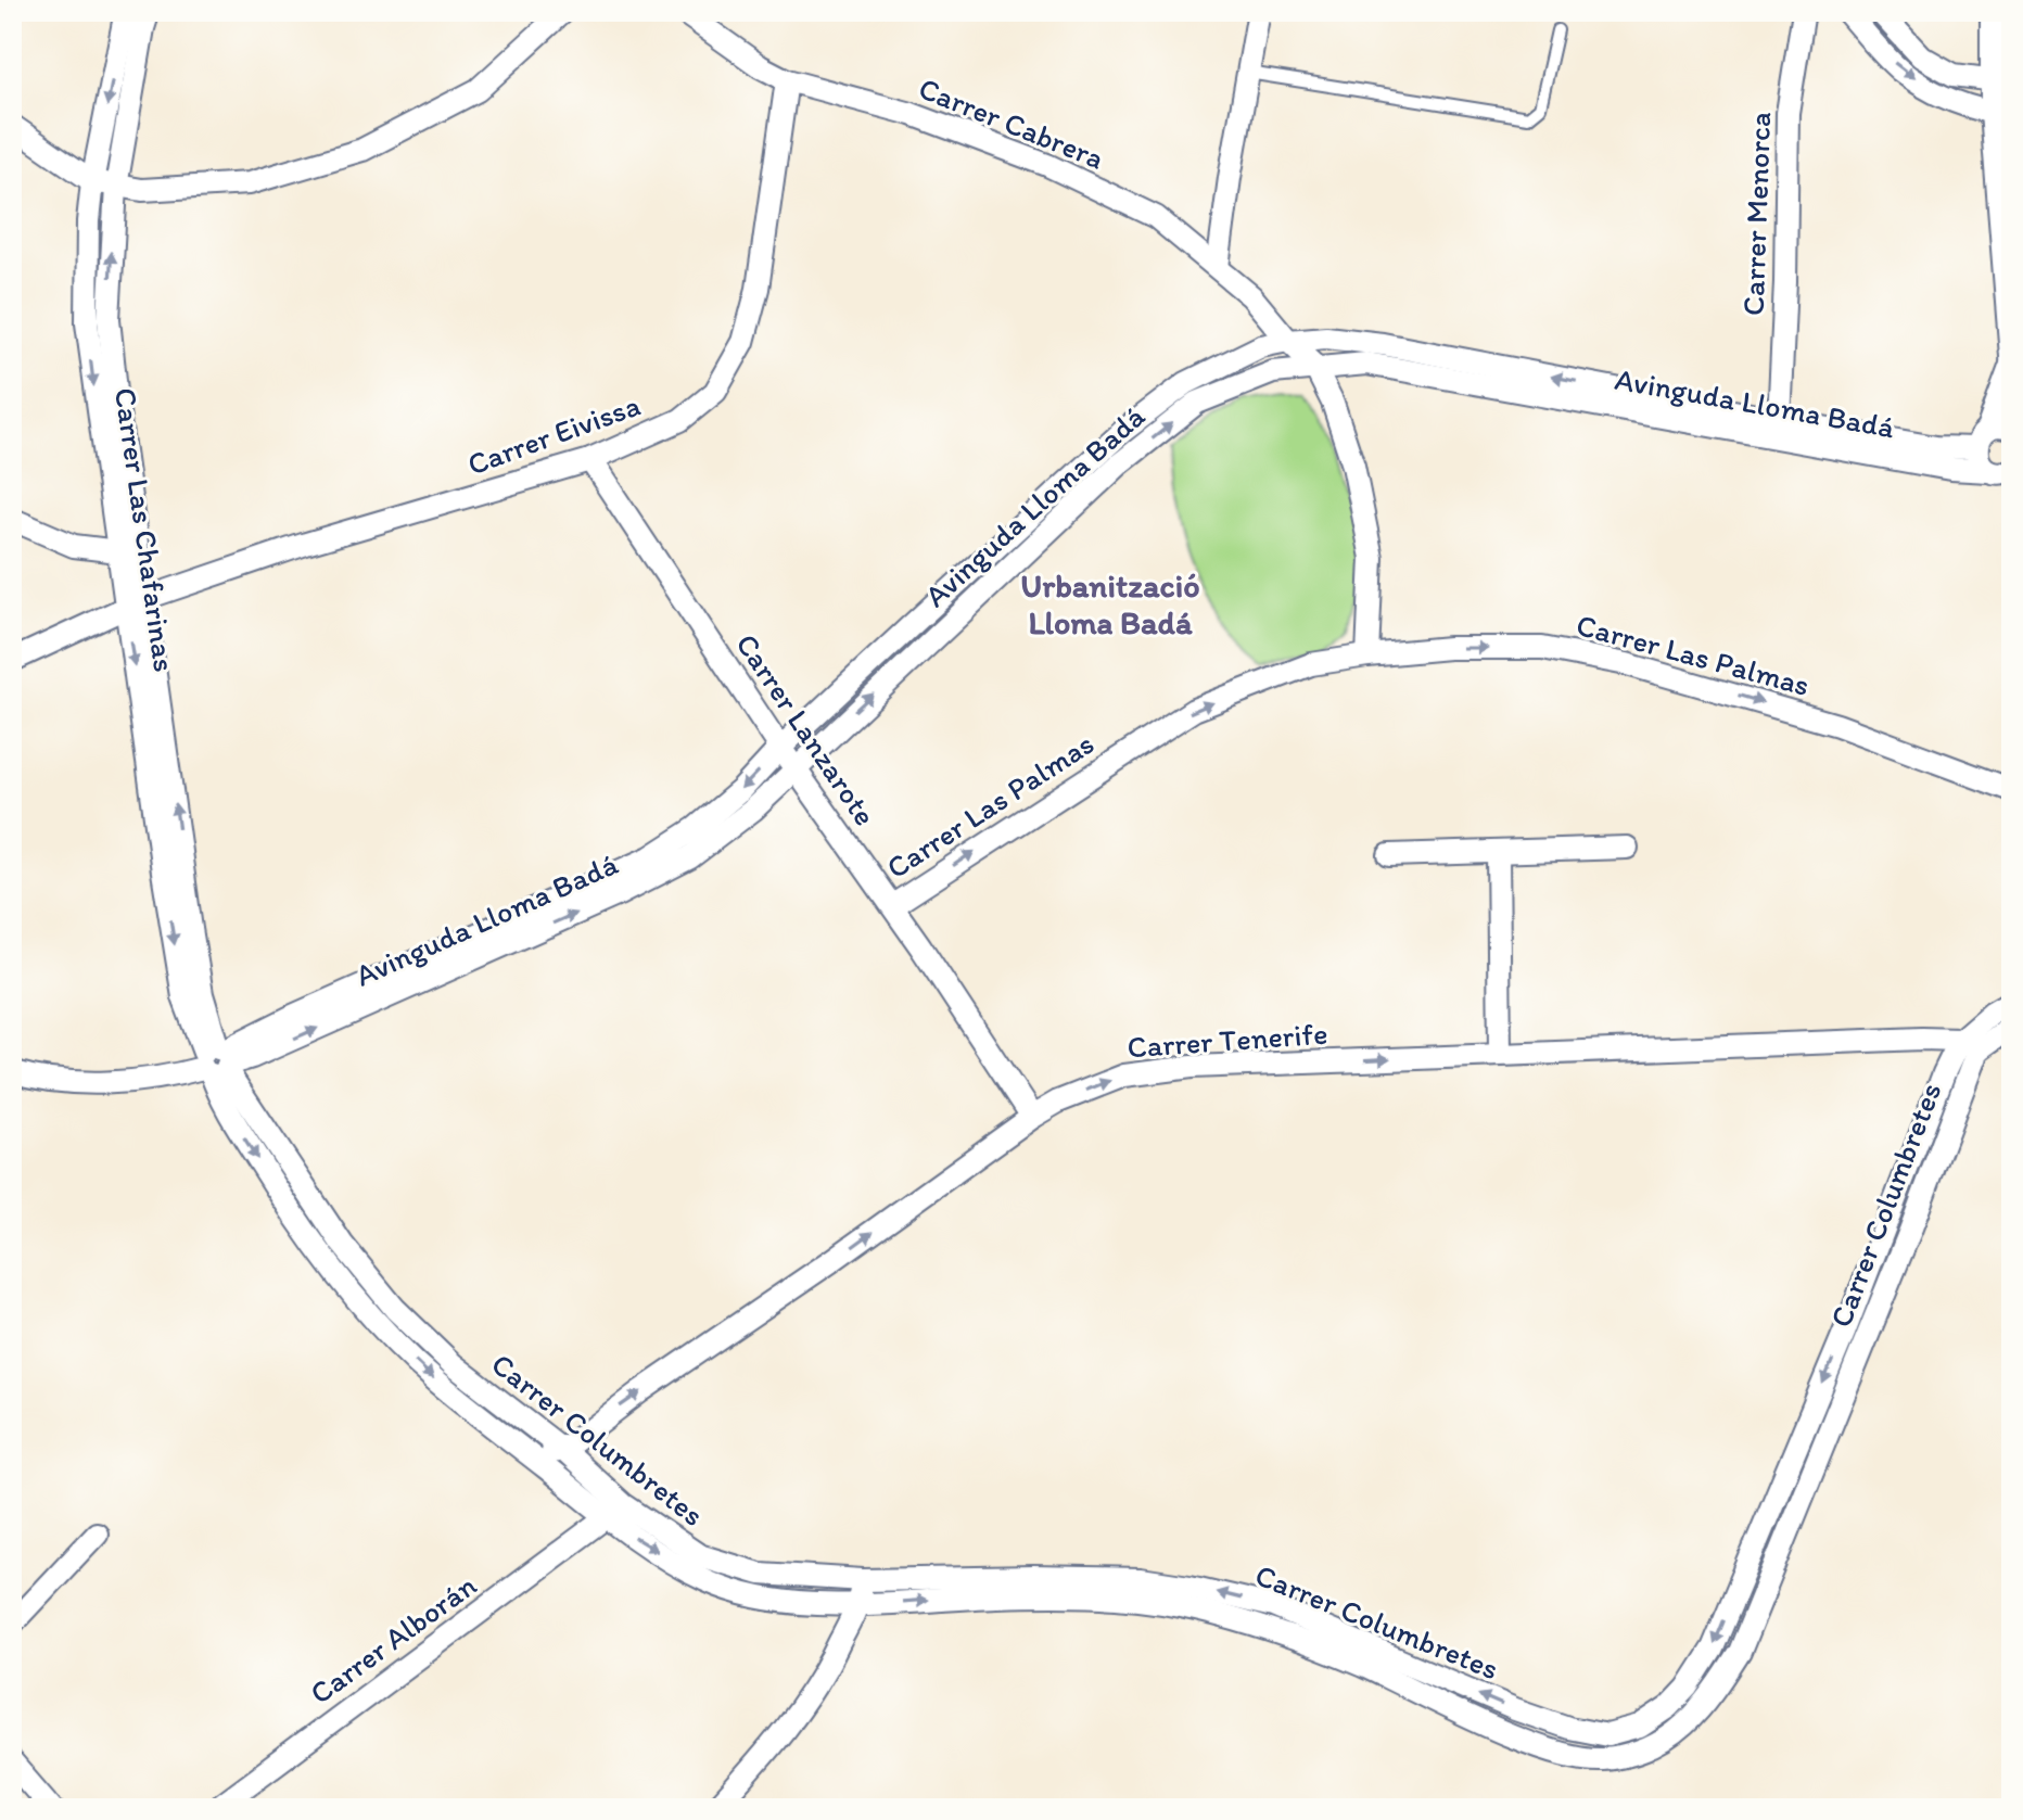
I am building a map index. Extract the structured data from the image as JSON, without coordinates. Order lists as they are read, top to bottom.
{
  "streets": {
    "street": [
      "Carrer Cabrera",
      "Carrer Menorca",
      "Avinguda Lloma Badá",
      "Carrer Eivissa",
      "Carrer Las Chafarinas",
      "Carrer Las Palmas",
      "Carrer Lanzarote",
      "Carrer Tenerife",
      "Carrer Columbretes",
      "Carrer Alborán"
    ]
  },
  "crossings": [
    ["Carrer Cabrera", "Avinguda Lloma Badá"],
    ["Carrer Cabrera", "Carrer Eivissa"],
    ["Carrer Menorca", "Avinguda Lloma Badá"],
    ["Avinguda Lloma Badá", "Carrer Las Chafarinas"],
    ["Avinguda Lloma Badá", "Carrer Lanzarote"],
    ["Avinguda Lloma Badá", "Carrer Columbretes"],
    ["Carrer Eivissa", "Carrer Las Chafarinas"],
    ["Carrer Eivissa", "Carrer Lanzarote"],
    ["Carrer Las Chafarinas", "Carrer Columbretes"],
    ["Carrer Las Palmas", "Carrer Lanzarote"],
    ["Carrer Lanzarote", "Carrer Tenerife"],
    ["Carrer Tenerife", "Carrer Columbretes"],
    ["Carrer Columbretes", "Carrer Alborán"]
  ],
  "one_way": ["Carrer Las Palmas", "Carrer Tenerife"],
  "districts": ["Urbanització Lloma Badá"]
}
